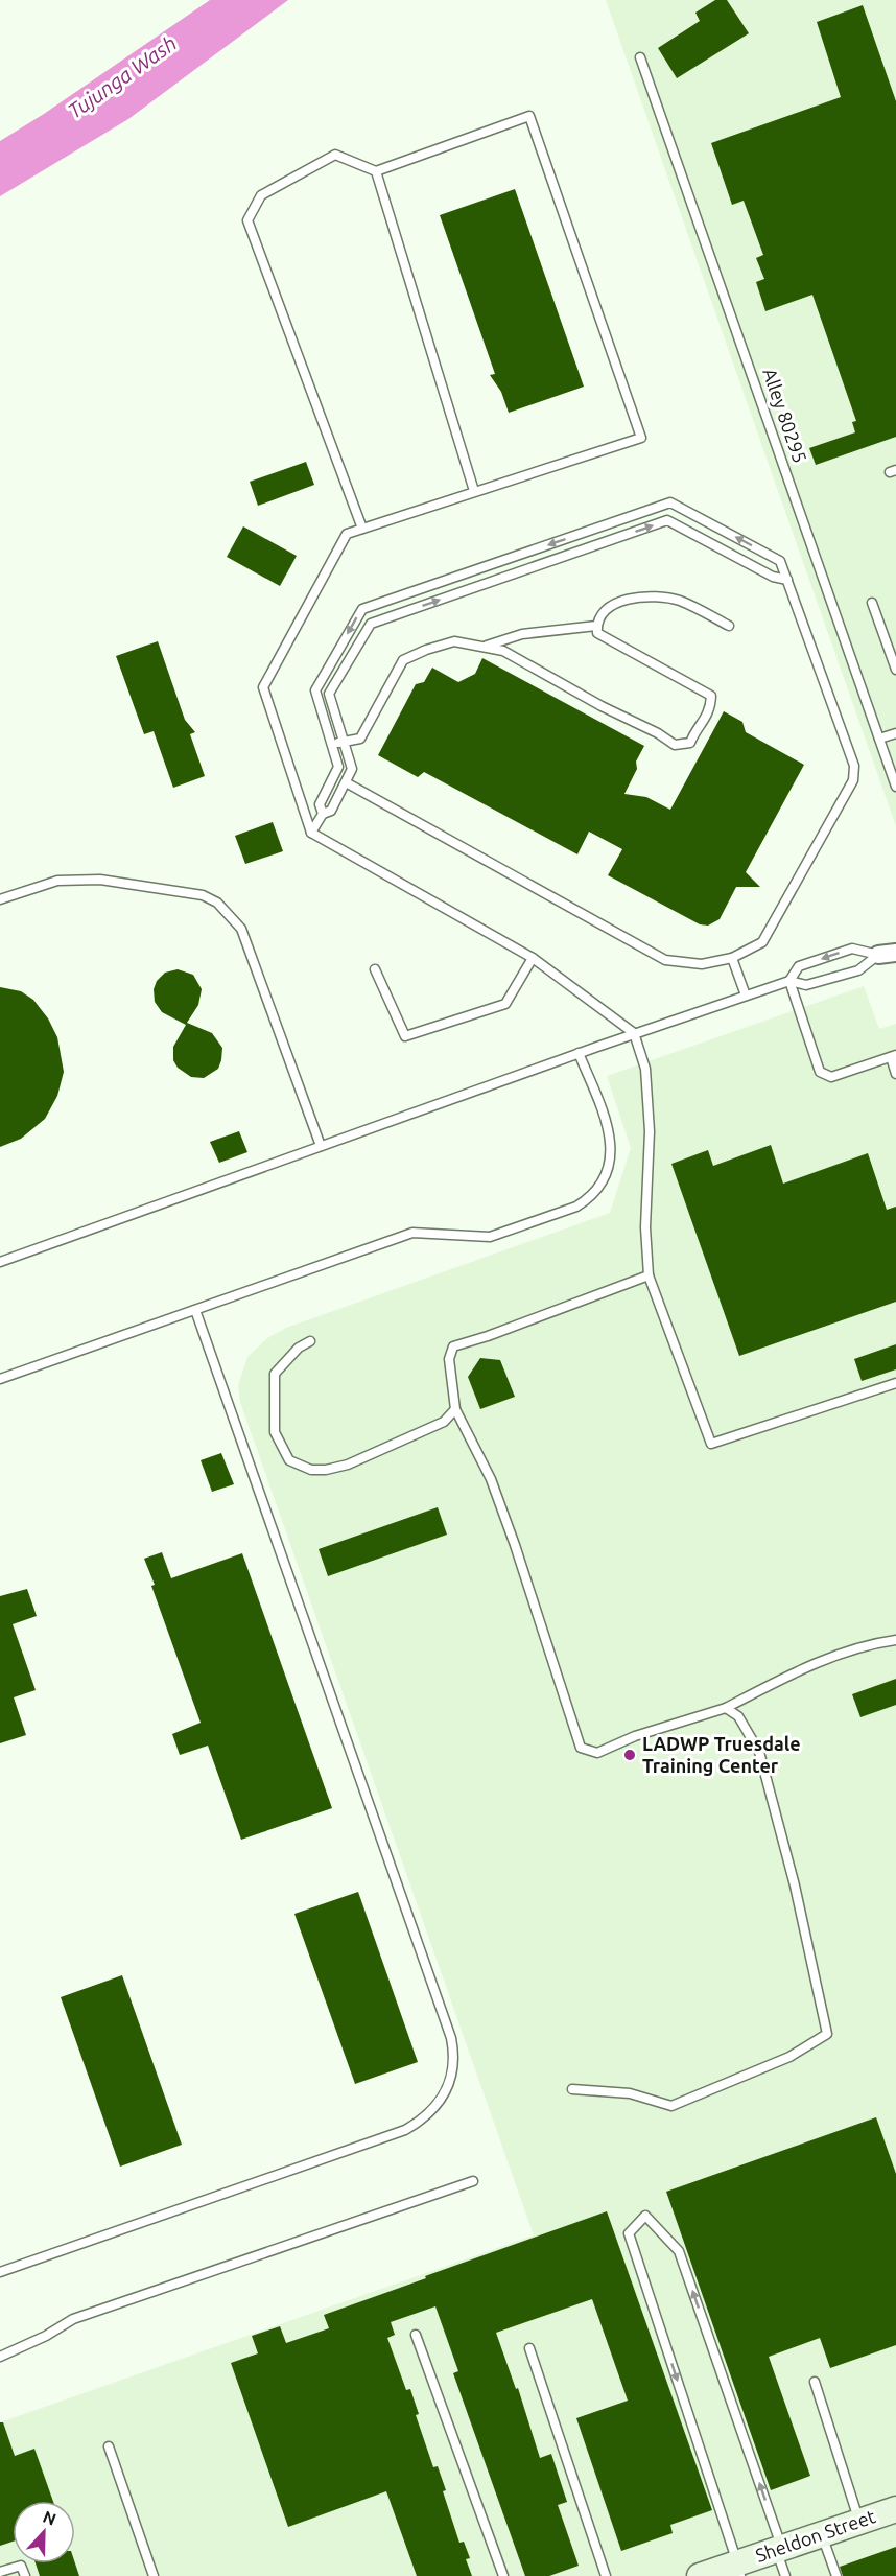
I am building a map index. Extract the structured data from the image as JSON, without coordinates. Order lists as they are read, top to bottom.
{
  "streets": {
    "main road": ["Sheldon Street"],
    "lane": ["Alley 80295"]
  },
  "water": ["Tujunga Wash"],
  "places": ["LADWP Truesdale Training Center"],
  "north": "top"
}
